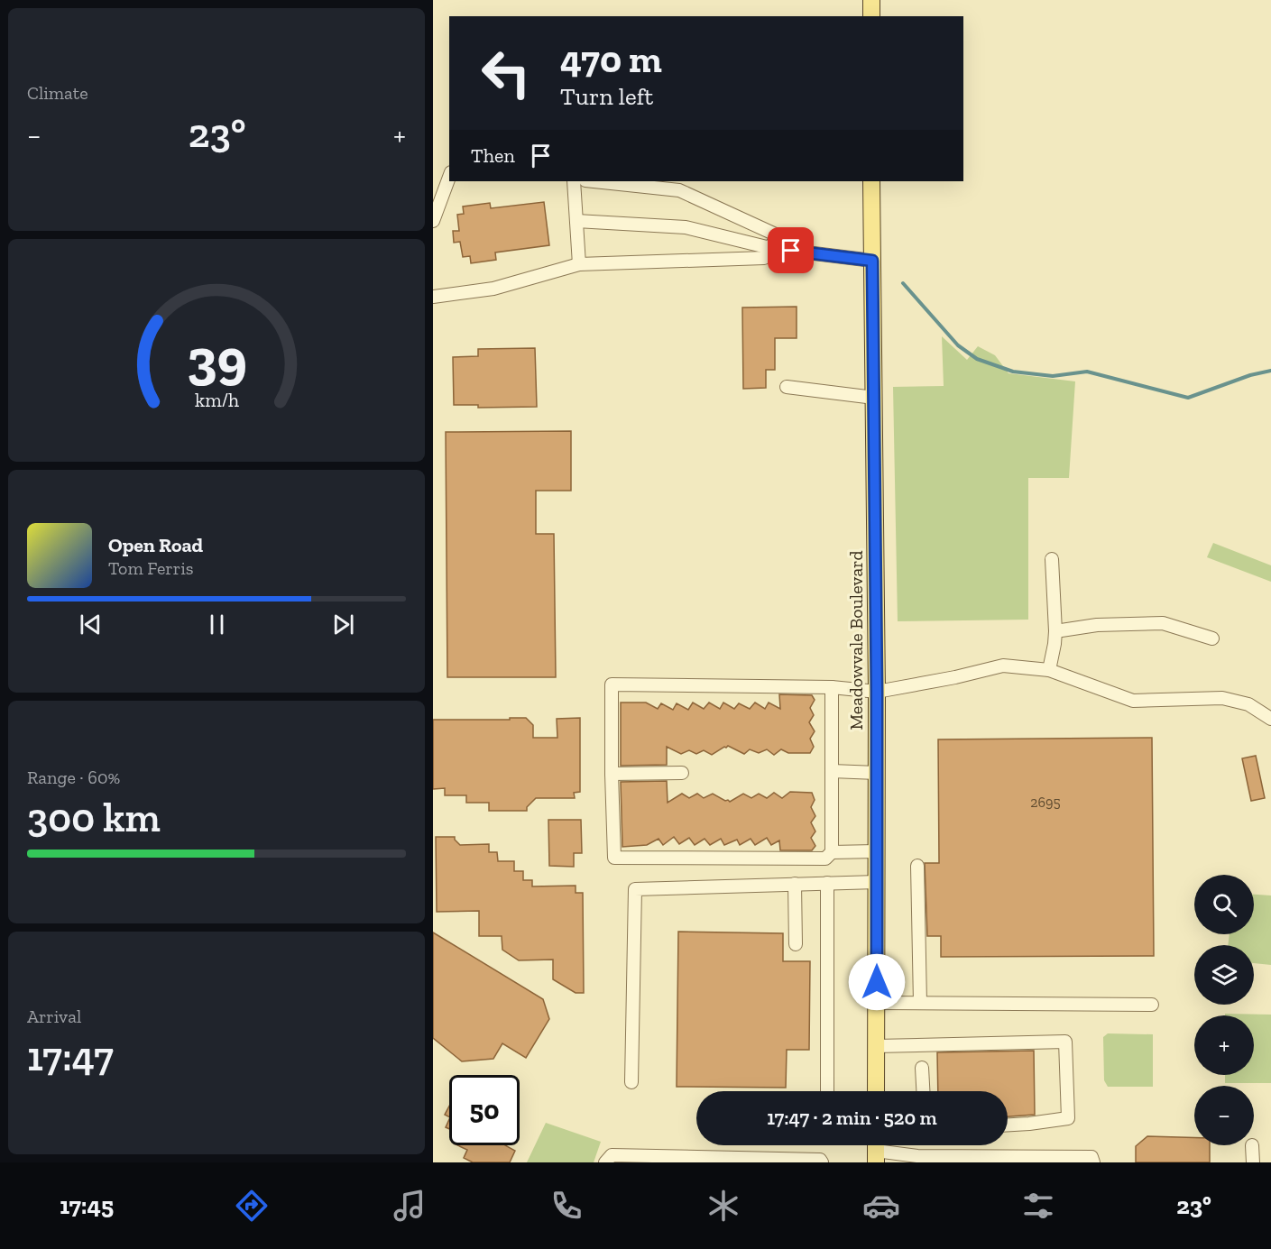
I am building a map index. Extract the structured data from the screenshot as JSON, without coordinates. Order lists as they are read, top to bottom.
{
  "streets": {
    "main road": ["Meadowvale Boulevard"]
  },
  "house_numbers": ["2695"],
  "page": {
    "tile": [
      "Climate",
      ["Range · 60%", "300 km"],
      ["Arrival", "17:47"]
    ],
    "turn": ["470 m", "Turn left"],
    "heat": ["−", "23°", "+"],
    "then": "Then",
    "song": ["Open Road", "Tom Ferris"],
    "map_buttons": ["+", "−"],
    "limit": "50",
    "trip": "17:47 · 2 min · 520 m",
    "tabs": ["17:45", "23°"],
    "gauge": ["39", "km/h"]
  }
}
